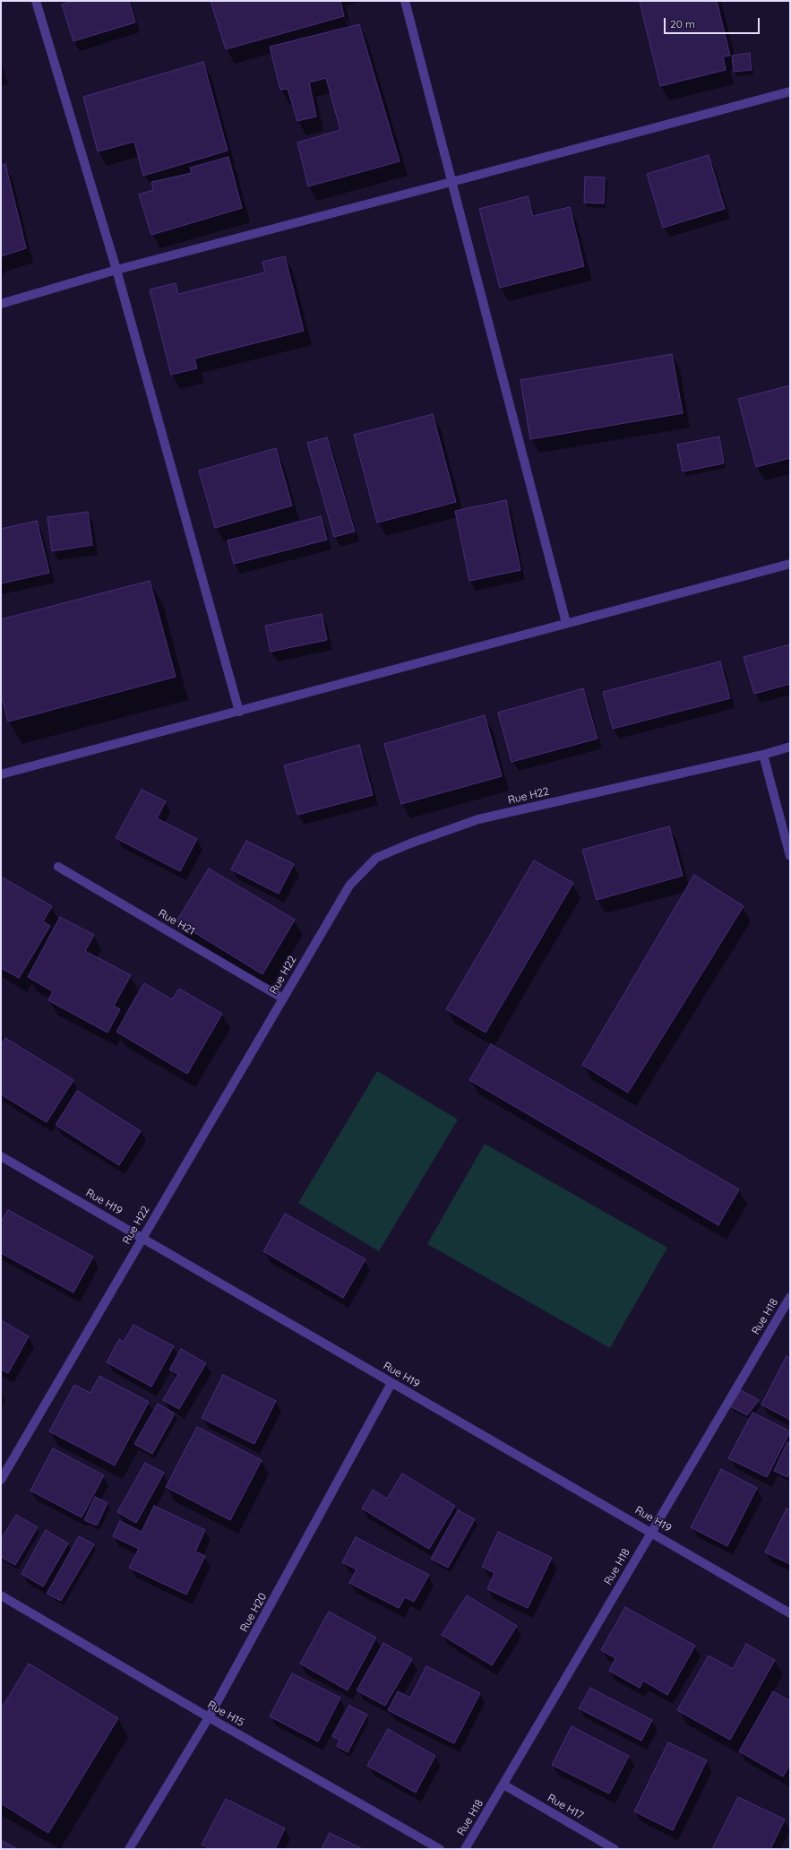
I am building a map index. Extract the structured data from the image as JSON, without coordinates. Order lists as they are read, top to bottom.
{
  "streets": {
    "street": [
      "Rue H22",
      "Rue H21",
      "Rue H19",
      "Rue H18",
      "Rue H20",
      "Rue H15",
      "Rue H17"
    ]
  },
  "crossings": [
    ["Rue H22", "Rue H21"],
    ["Rue H22", "Rue H19"],
    ["Rue H19", "Rue H18"],
    ["Rue H19", "Rue H20"],
    ["Rue H18", "Rue H17"],
    ["Rue H20", "Rue H15"]
  ],
  "scale_bar": "20 m"
}
